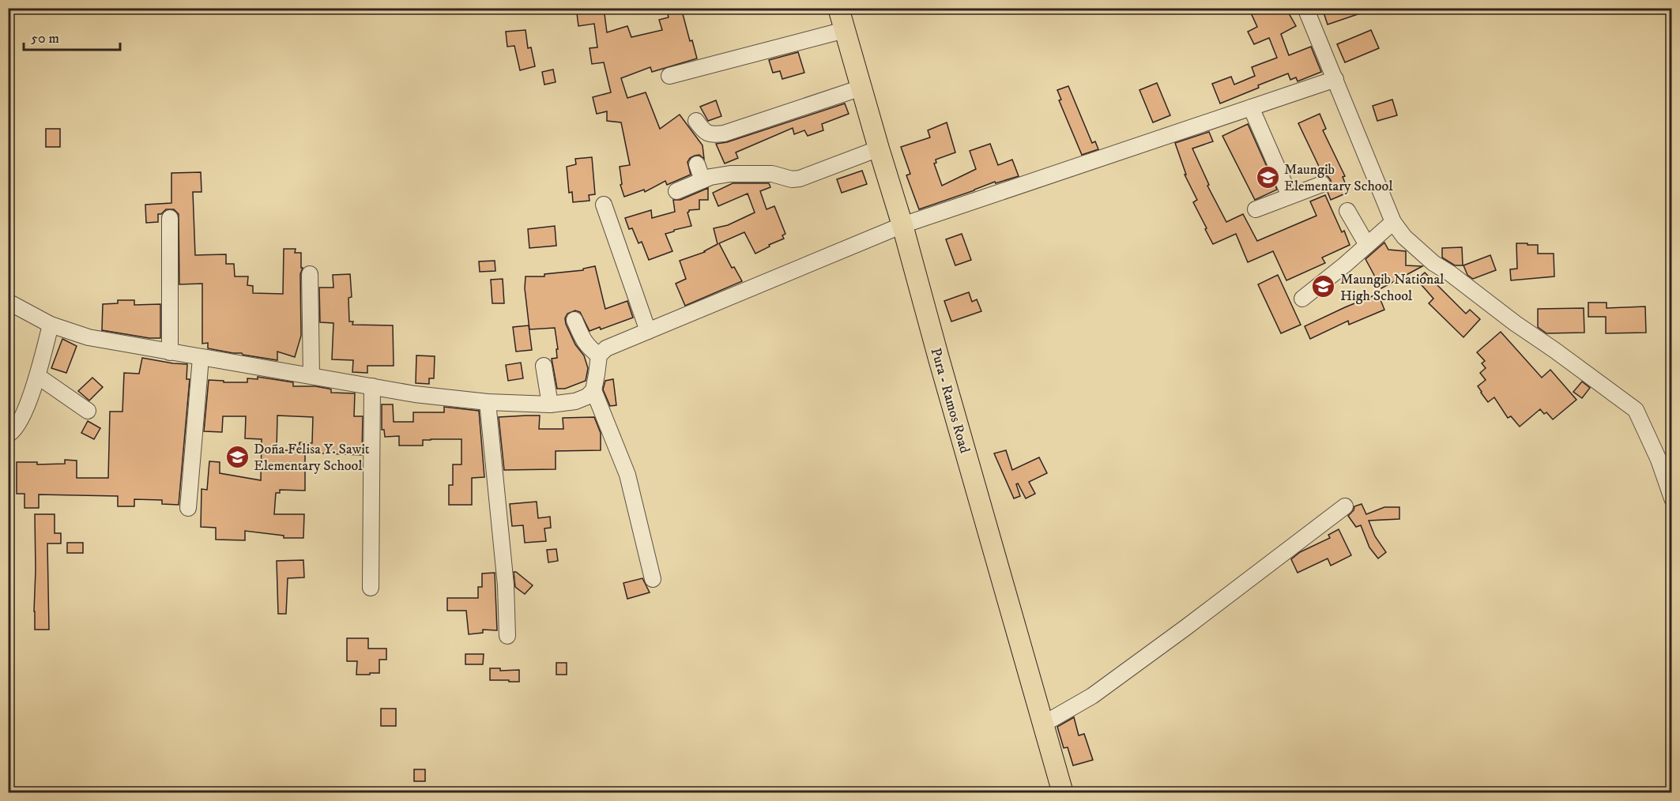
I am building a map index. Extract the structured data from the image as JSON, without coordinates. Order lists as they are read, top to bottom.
{
  "streets": {
    "main road": ["Pura - Ramos Road"]
  },
  "places": {
    "school or university": ["Maungib Elementary School", "Maungib National High School", "Doña Felisa Y. Sawit Elementary School"]
  },
  "scale_bar": "50 m"
}
